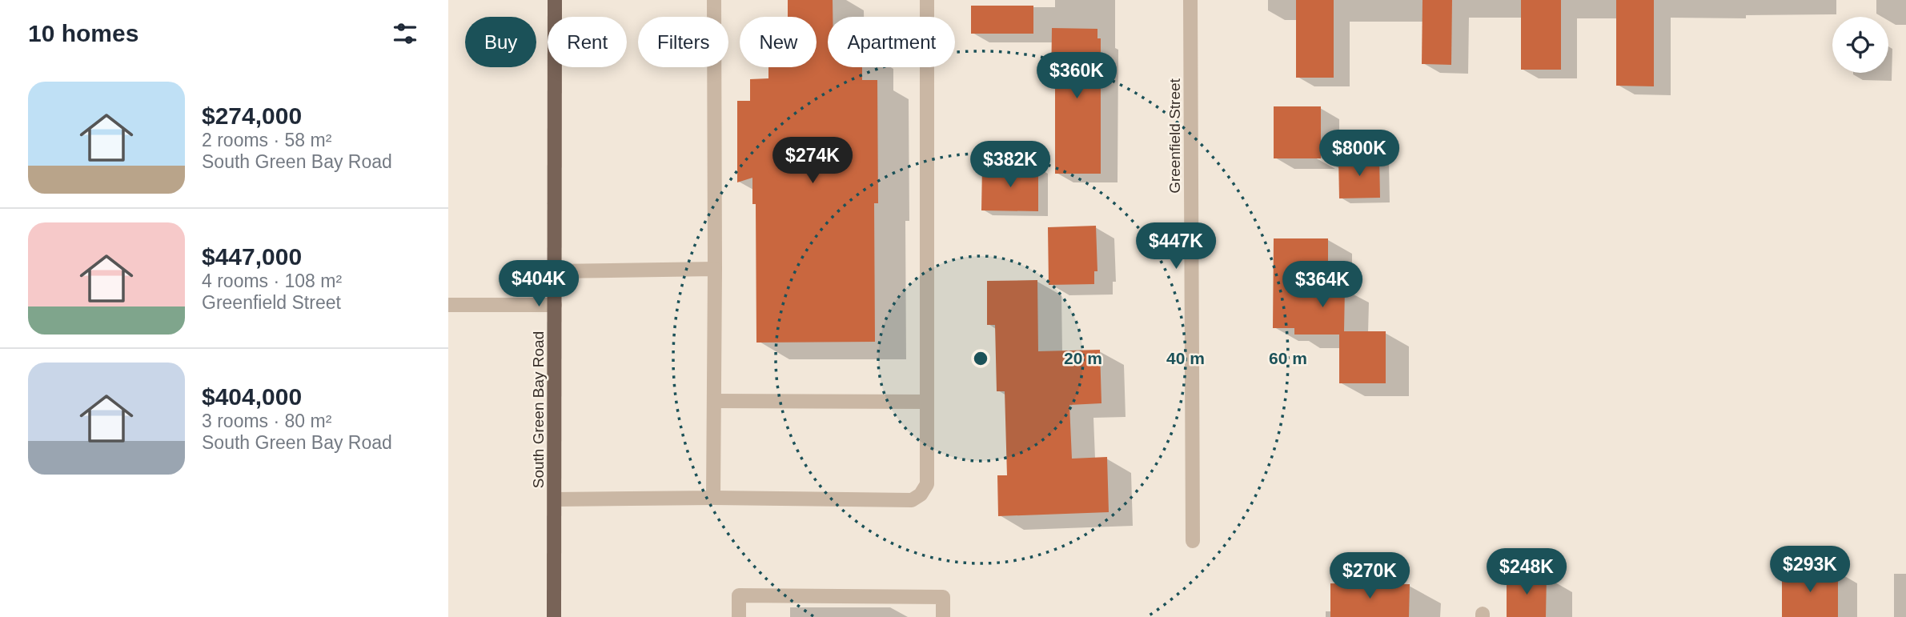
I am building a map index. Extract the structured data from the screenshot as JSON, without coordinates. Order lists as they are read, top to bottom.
{
  "streets": {
    "main road": ["South Green Bay Road"],
    "street": ["Greenfield Street"]
  },
  "page": {
    "heading": "10 homes",
    "chip": [
      "Buy",
      "Rent",
      "Filters",
      "New",
      "Apartment"
    ],
    "price": [
      "$360K",
      "$800K",
      "$274K",
      "$382K",
      "$447K",
      "$404K",
      "$364K",
      "$293K",
      "$248K",
      "$270K"
    ],
    "list": [
      {
        "name": "$274,000",
        "note": "2 rooms · 58 m² · South Green Bay Road"
      },
      {
        "name": "$447,000",
        "note": "4 rooms · 108 m² · Greenfield Street"
      },
      {
        "name": "$404,000",
        "note": "3 rooms · 80 m² · South Green Bay Road"
      }
    ]
  },
  "rings": ["20 m", "40 m", "60 m"]
}
